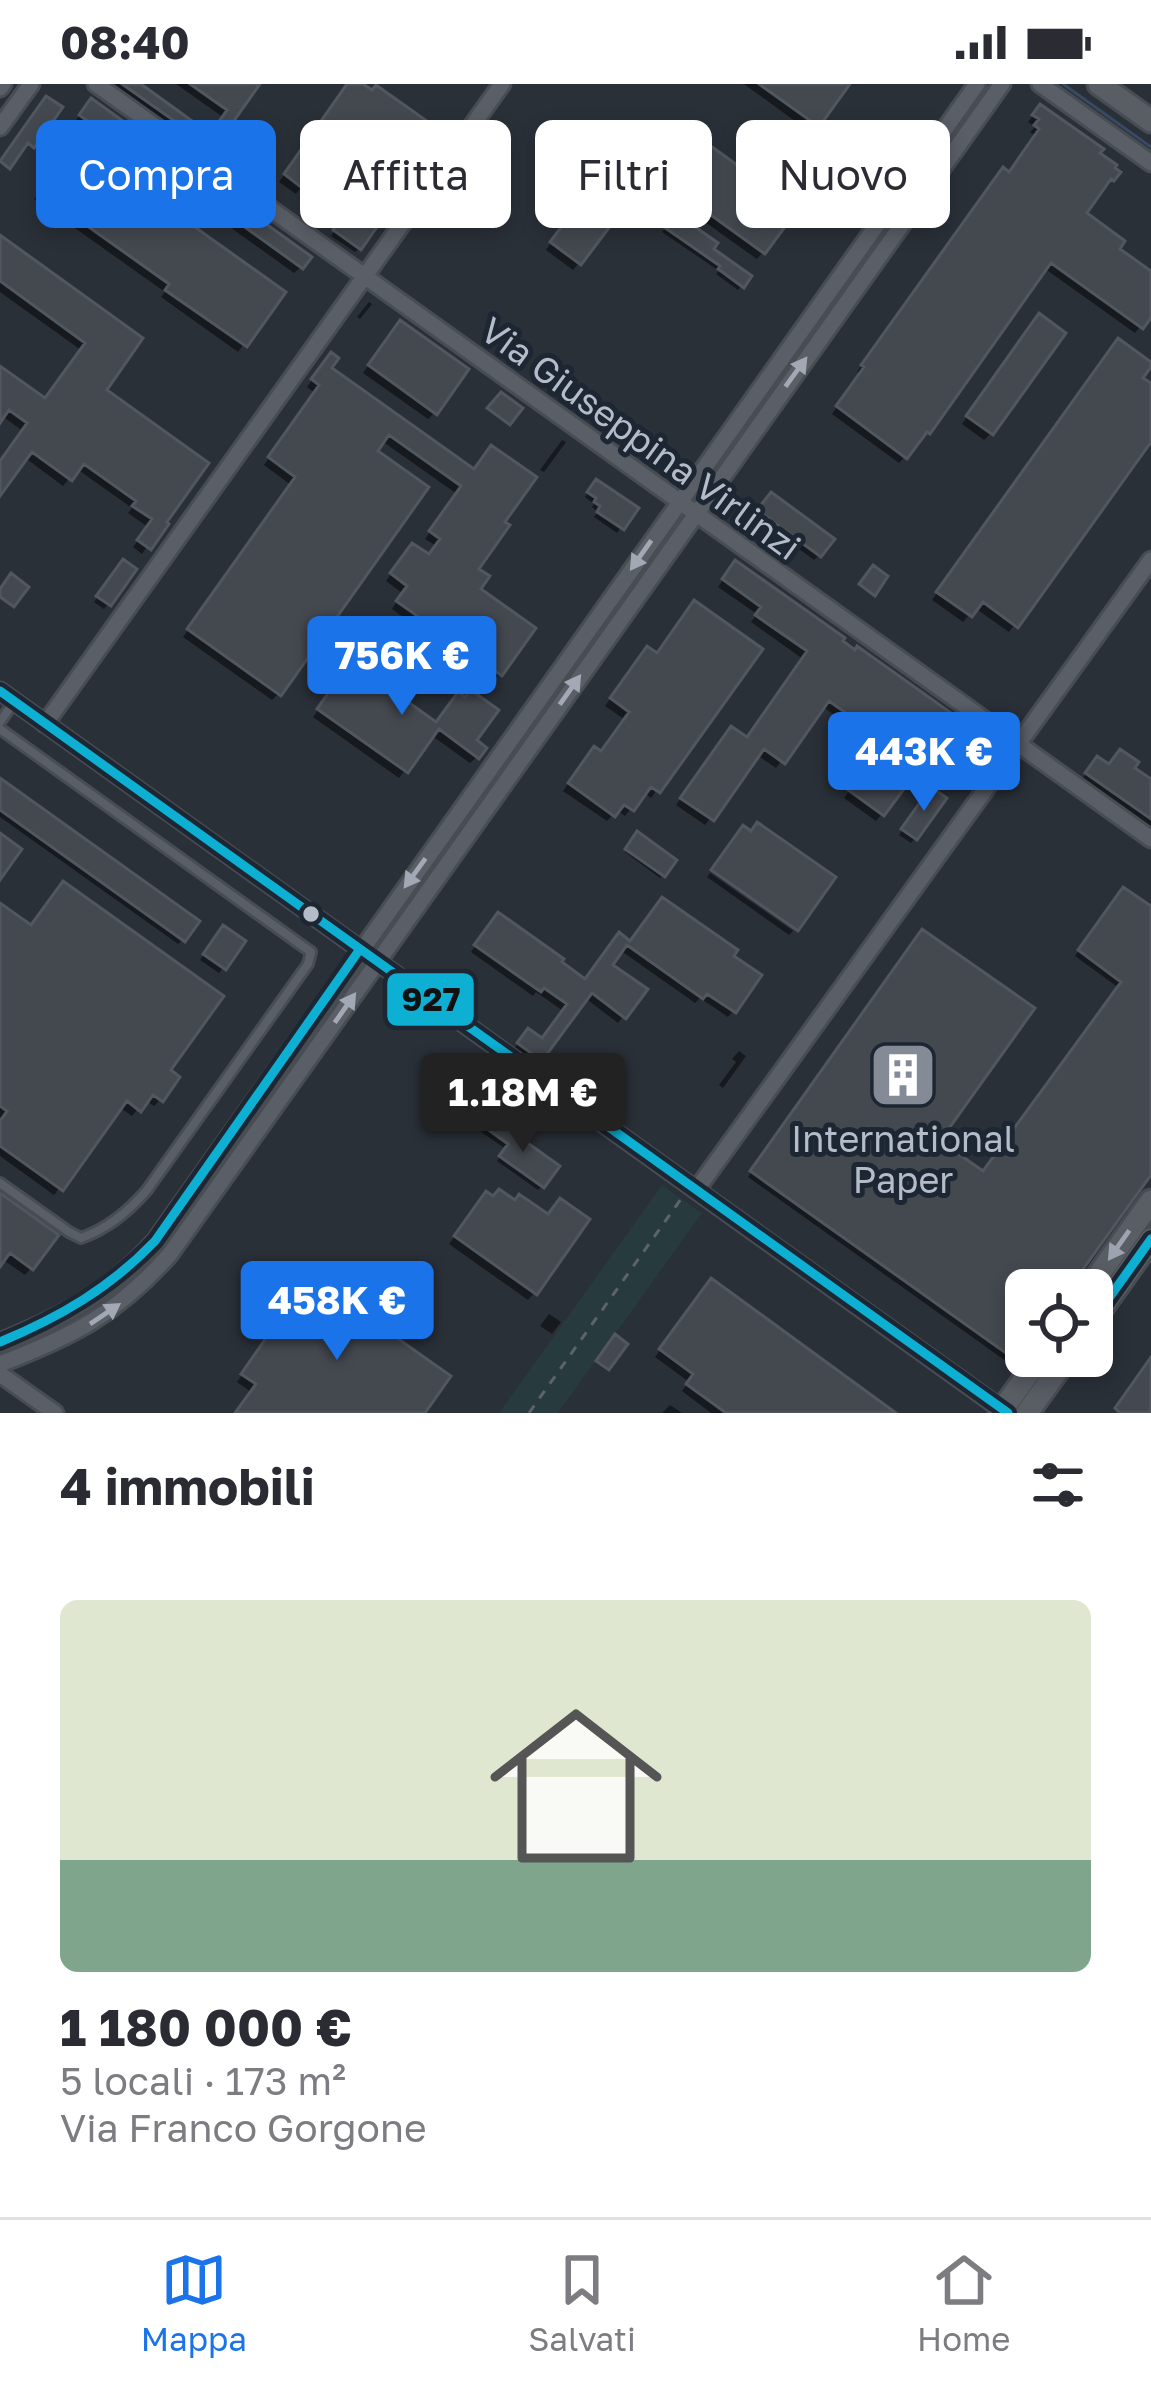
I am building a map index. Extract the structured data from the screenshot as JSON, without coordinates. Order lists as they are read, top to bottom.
{
  "streets": {
    "street": ["Via Giuseppina Virlinzi"]
  },
  "places": {
    "building": ["International Paper"]
  },
  "lines": ["transit line 927"],
  "page": {
    "status": "08:40",
    "chip": [
      "Compra",
      "Affitta",
      "Filtri",
      "Nuovo"
    ],
    "price": [
      "756K €",
      "443K €",
      "1.18M €",
      "458K €"
    ],
    "heading": "4 immobili",
    "list": [
      {
        "name": "1 180 000 €",
        "note": "5 locali · 173 m² · Via Franco Gorgone"
      }
    ],
    "tabs": ["Mappa", "Salvati", "Home"]
  }
}
